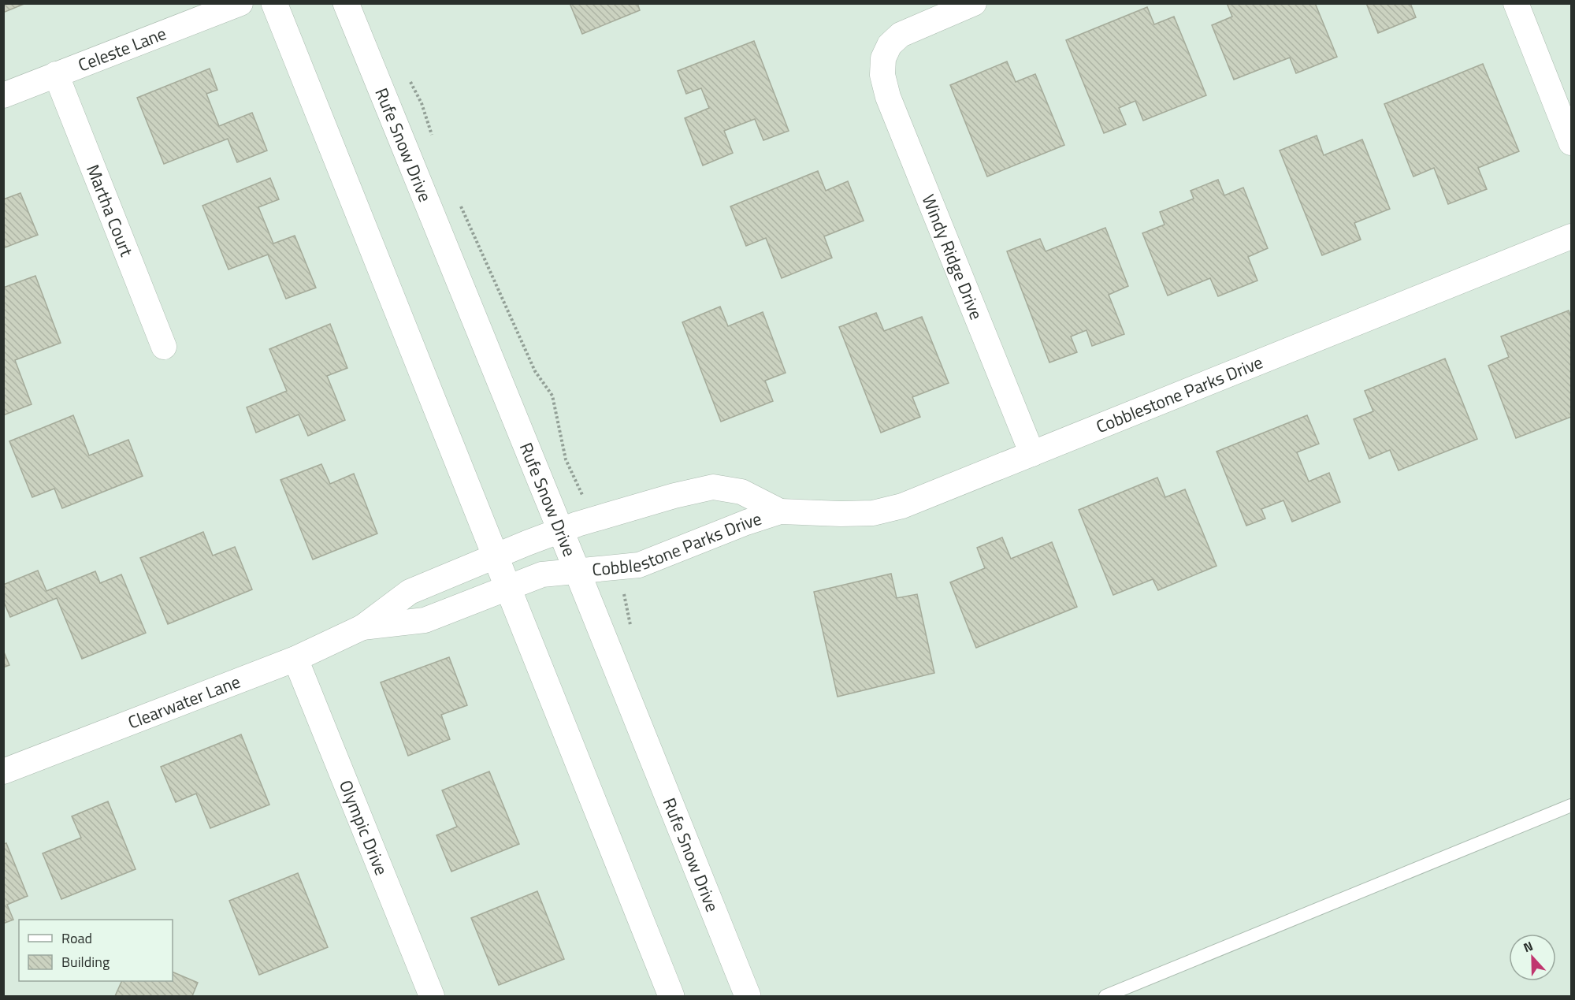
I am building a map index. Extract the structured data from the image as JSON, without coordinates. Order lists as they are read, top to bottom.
{
  "streets": {
    "main road": ["Rufe Snow Drive"],
    "street": [
      "Celeste Lane",
      "Martha Court",
      "Windy Ridge Drive",
      "Cobblestone Parks Drive",
      "Clearwater Lane",
      "Olympic Drive"
    ]
  },
  "crossings": [
    ["Celeste Lane", "Martha Court"],
    ["Rufe Snow Drive", "Cobblestone Parks Drive"],
    ["Windy Ridge Drive", "Cobblestone Parks Drive"],
    ["Cobblestone Parks Drive", "Clearwater Lane"],
    ["Clearwater Lane", "Olympic Drive"]
  ],
  "legend": ["Road", "Building"],
  "north": "top"
}
